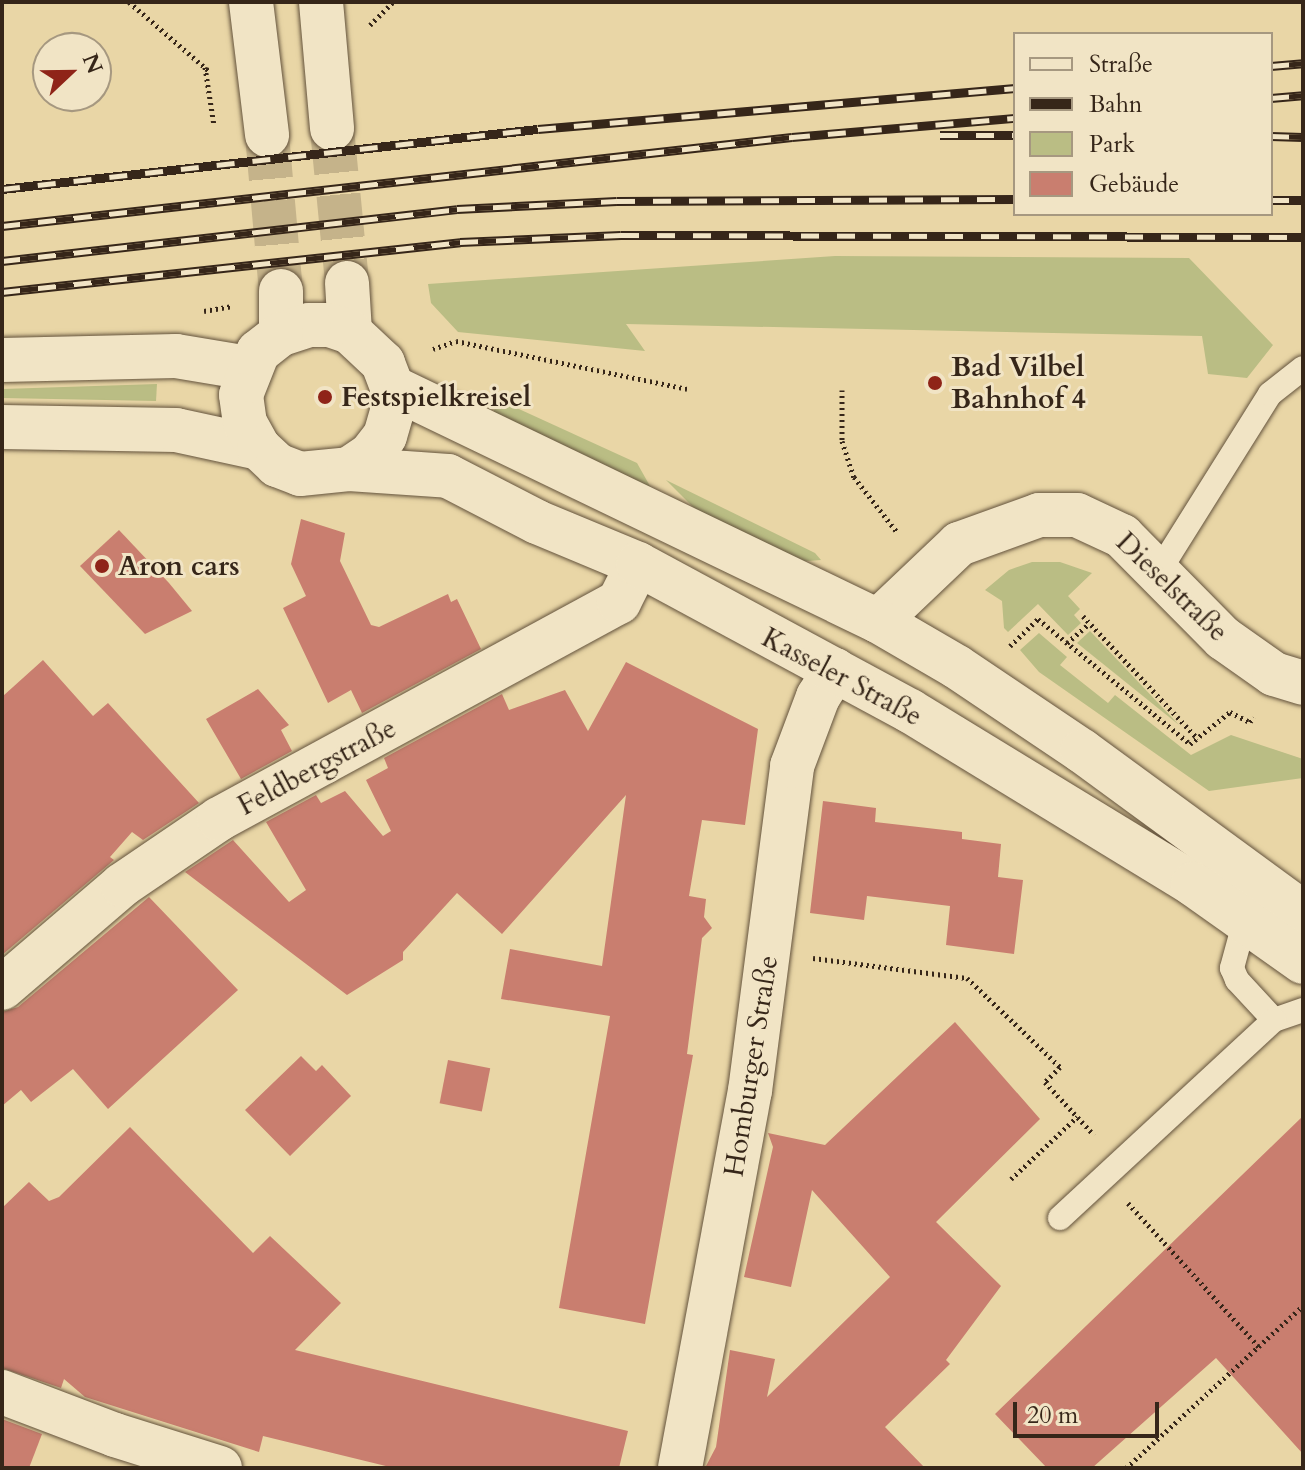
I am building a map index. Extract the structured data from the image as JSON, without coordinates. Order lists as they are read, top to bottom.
{
  "streets": {
    "main road": [
      "Dieselstraße",
      "Kasseler Straße",
      "Feldbergstraße",
      "Homburger Straße"
    ]
  },
  "crossings": [
    ["Dieselstraße", "Kasseler Straße"],
    ["Dieselstraße", "Homburger Straße"],
    ["Kasseler Straße", "Feldbergstraße"],
    ["Kasseler Straße", "Homburger Straße"]
  ],
  "places": ["Bad Vilbel Bahnhof 4", "Festspielkreisel", "Aron cars"],
  "legend": [
    "Straße",
    "Bahn",
    "Park",
    "Gebäude"
  ],
  "scale_bar": "20 m",
  "north": "right"
}
